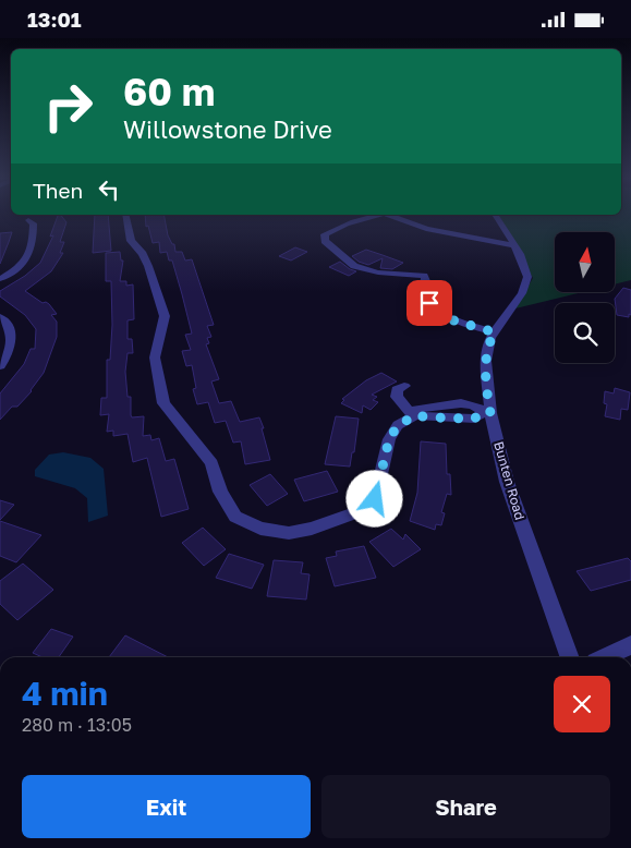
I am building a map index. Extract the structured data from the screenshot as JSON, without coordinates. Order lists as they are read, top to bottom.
{
  "streets": {
    "street": ["Bunten Road"]
  },
  "north": "top",
  "page": {
    "status": "13:01",
    "turn": ["60 m", "Willowstone Drive"],
    "then": "Then",
    "heading": ["4 min", "280 m · 13:05"],
    "buttons": ["Exit", "Share"]
  }
}
